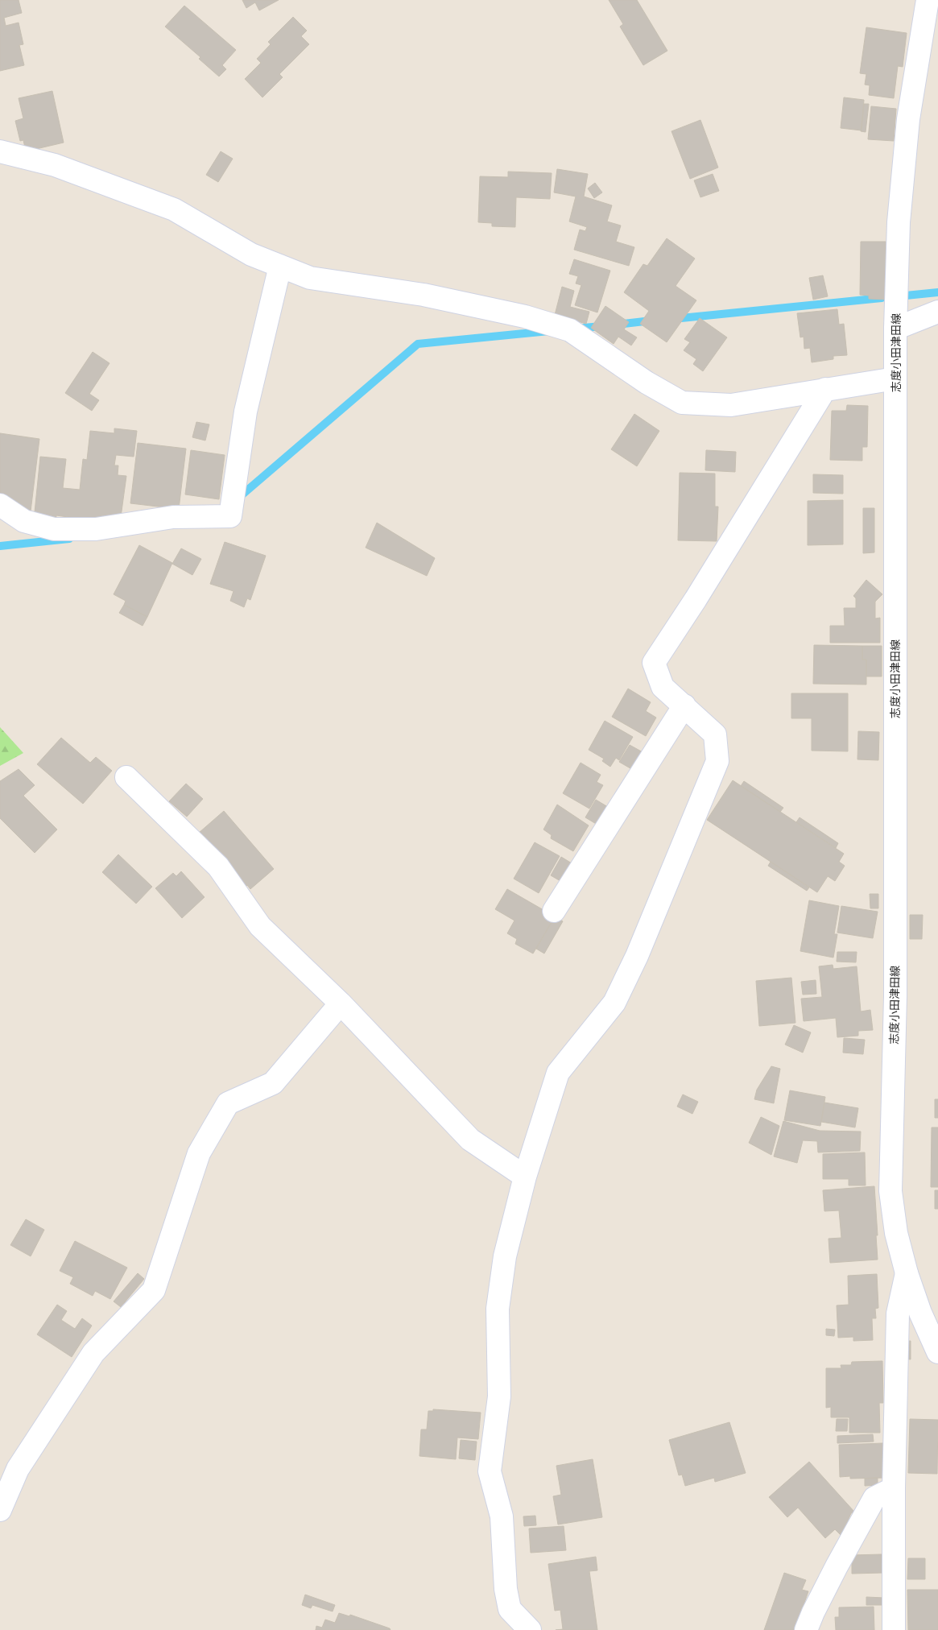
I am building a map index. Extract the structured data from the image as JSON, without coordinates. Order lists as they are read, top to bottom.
{
  "streets": {
    "street": ["志度小田津田線"]
  }
}
